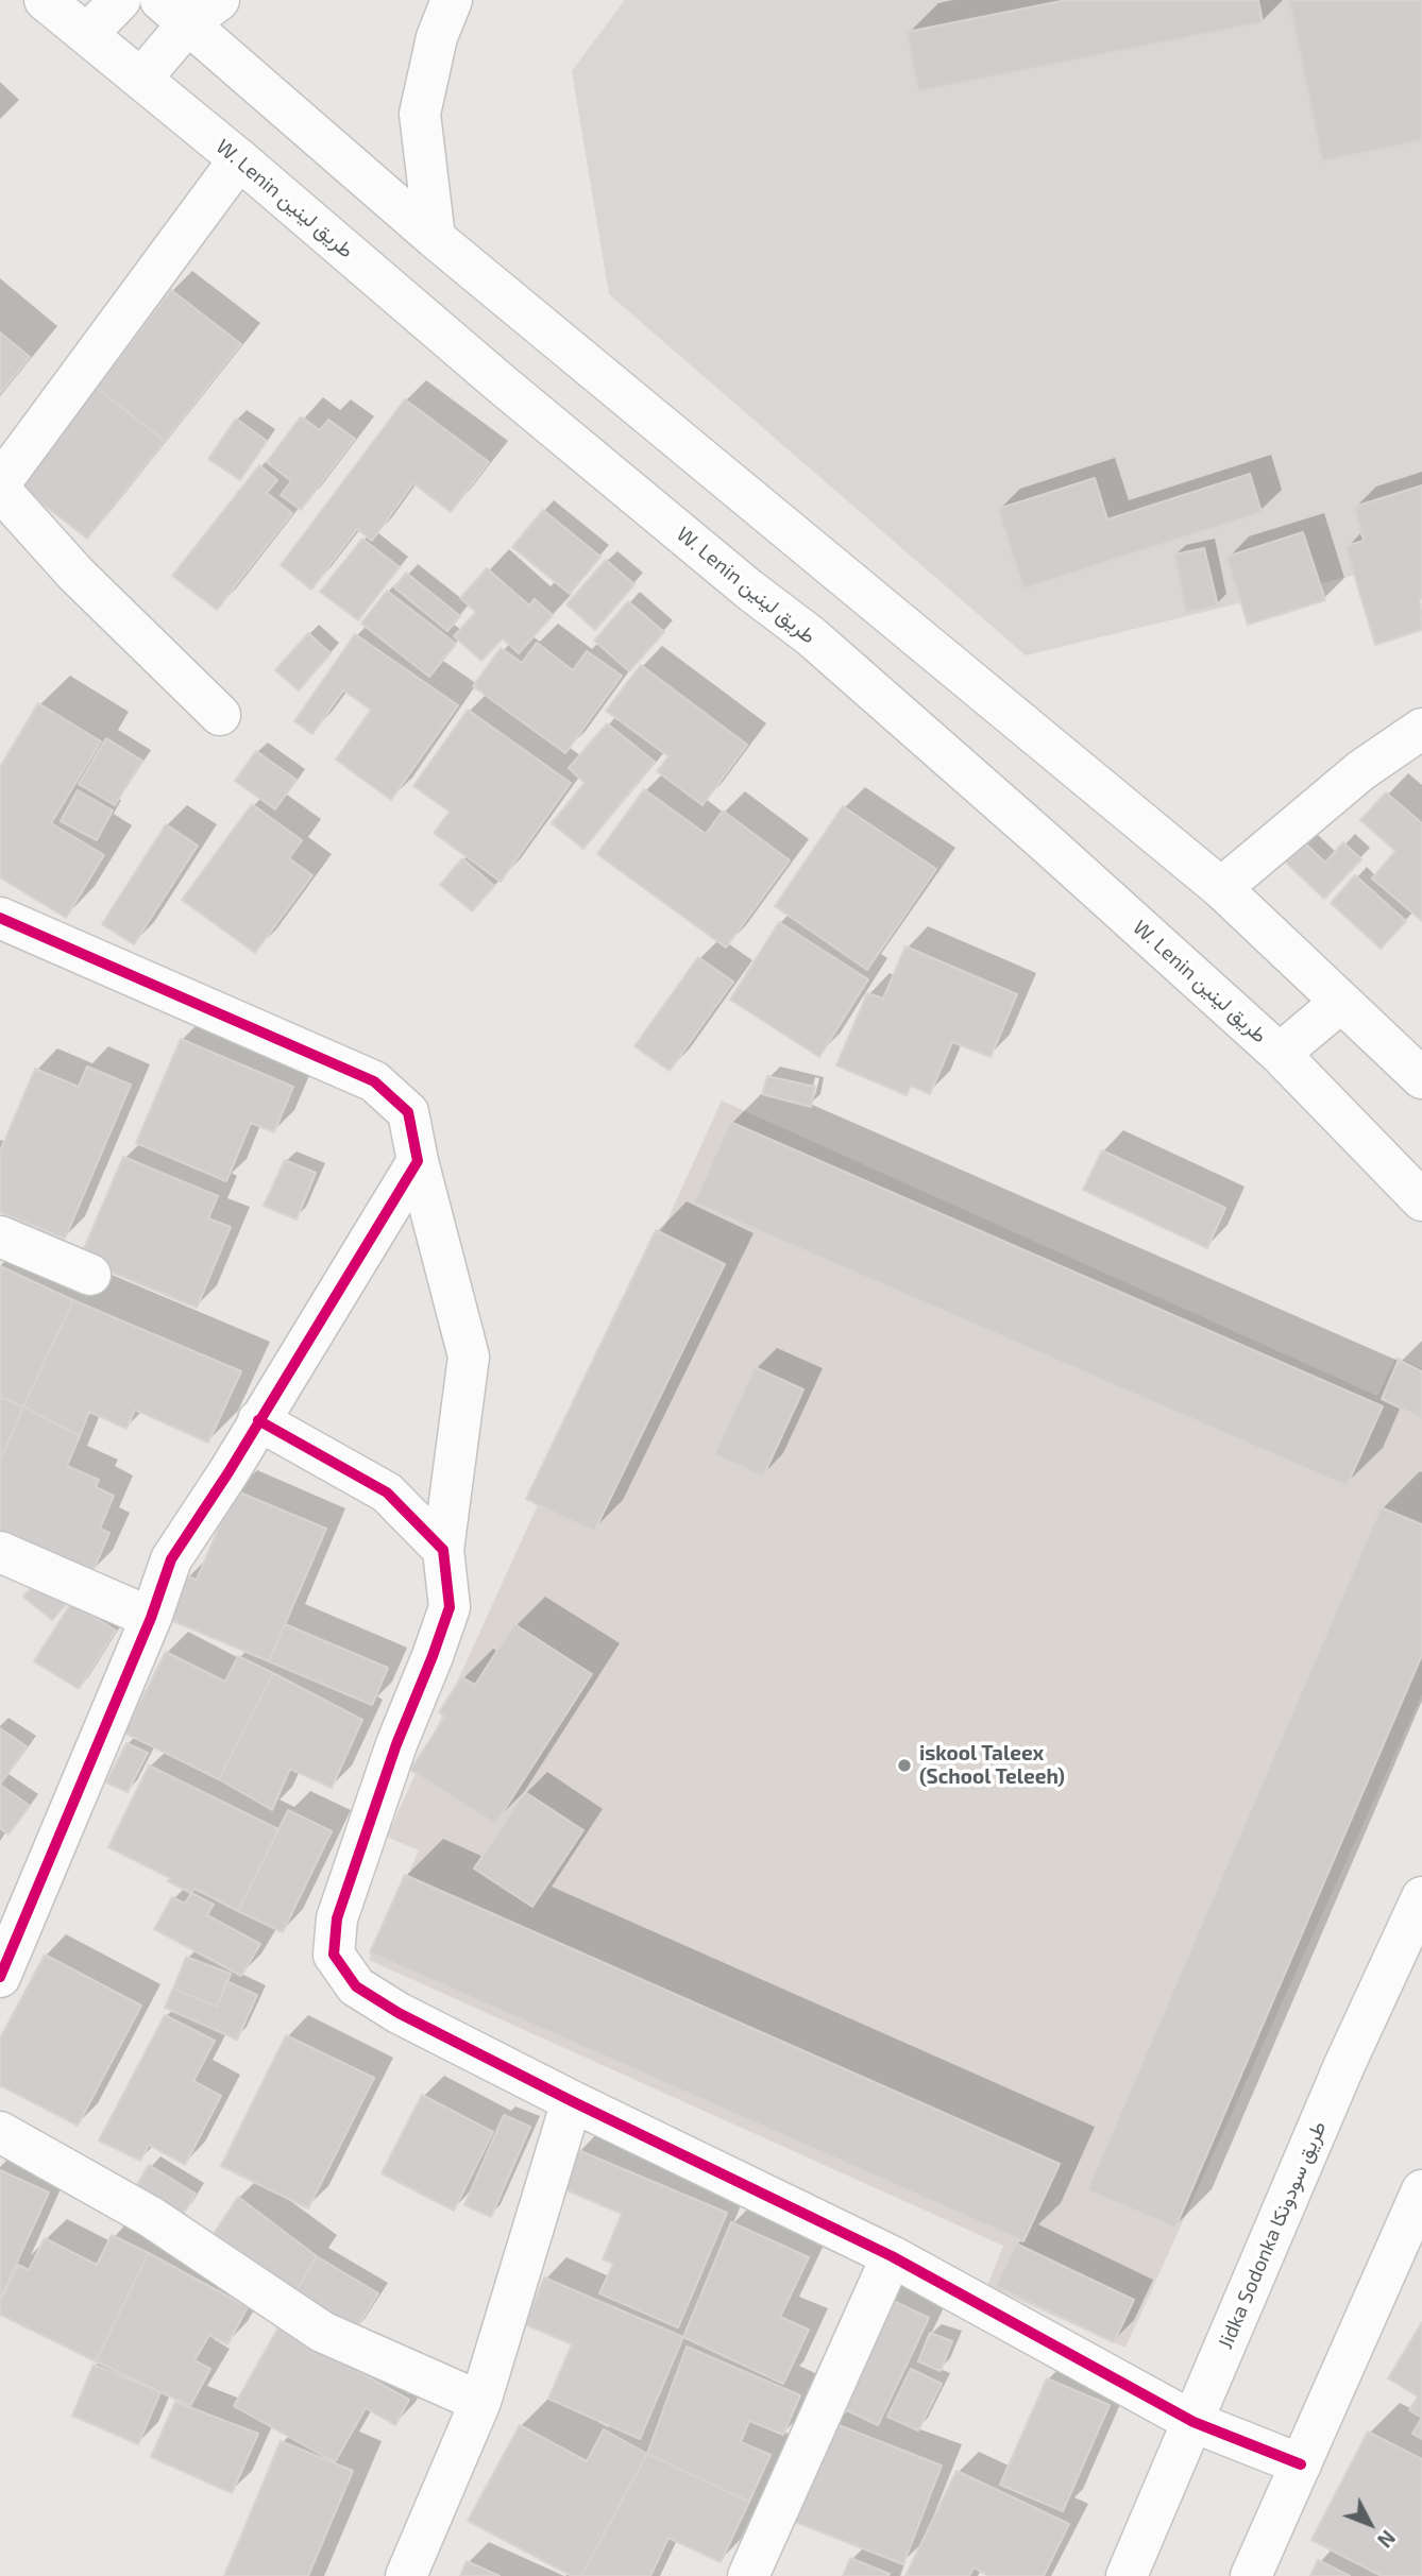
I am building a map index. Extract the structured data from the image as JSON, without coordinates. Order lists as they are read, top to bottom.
{
  "streets": {
    "street": ["W. Lenin طريق لينين", "Jidka Sodonka طريق سودونكا"]
  },
  "places": ["iskool Taleex (School Teleeh)"],
  "north": "bottom right"
}
